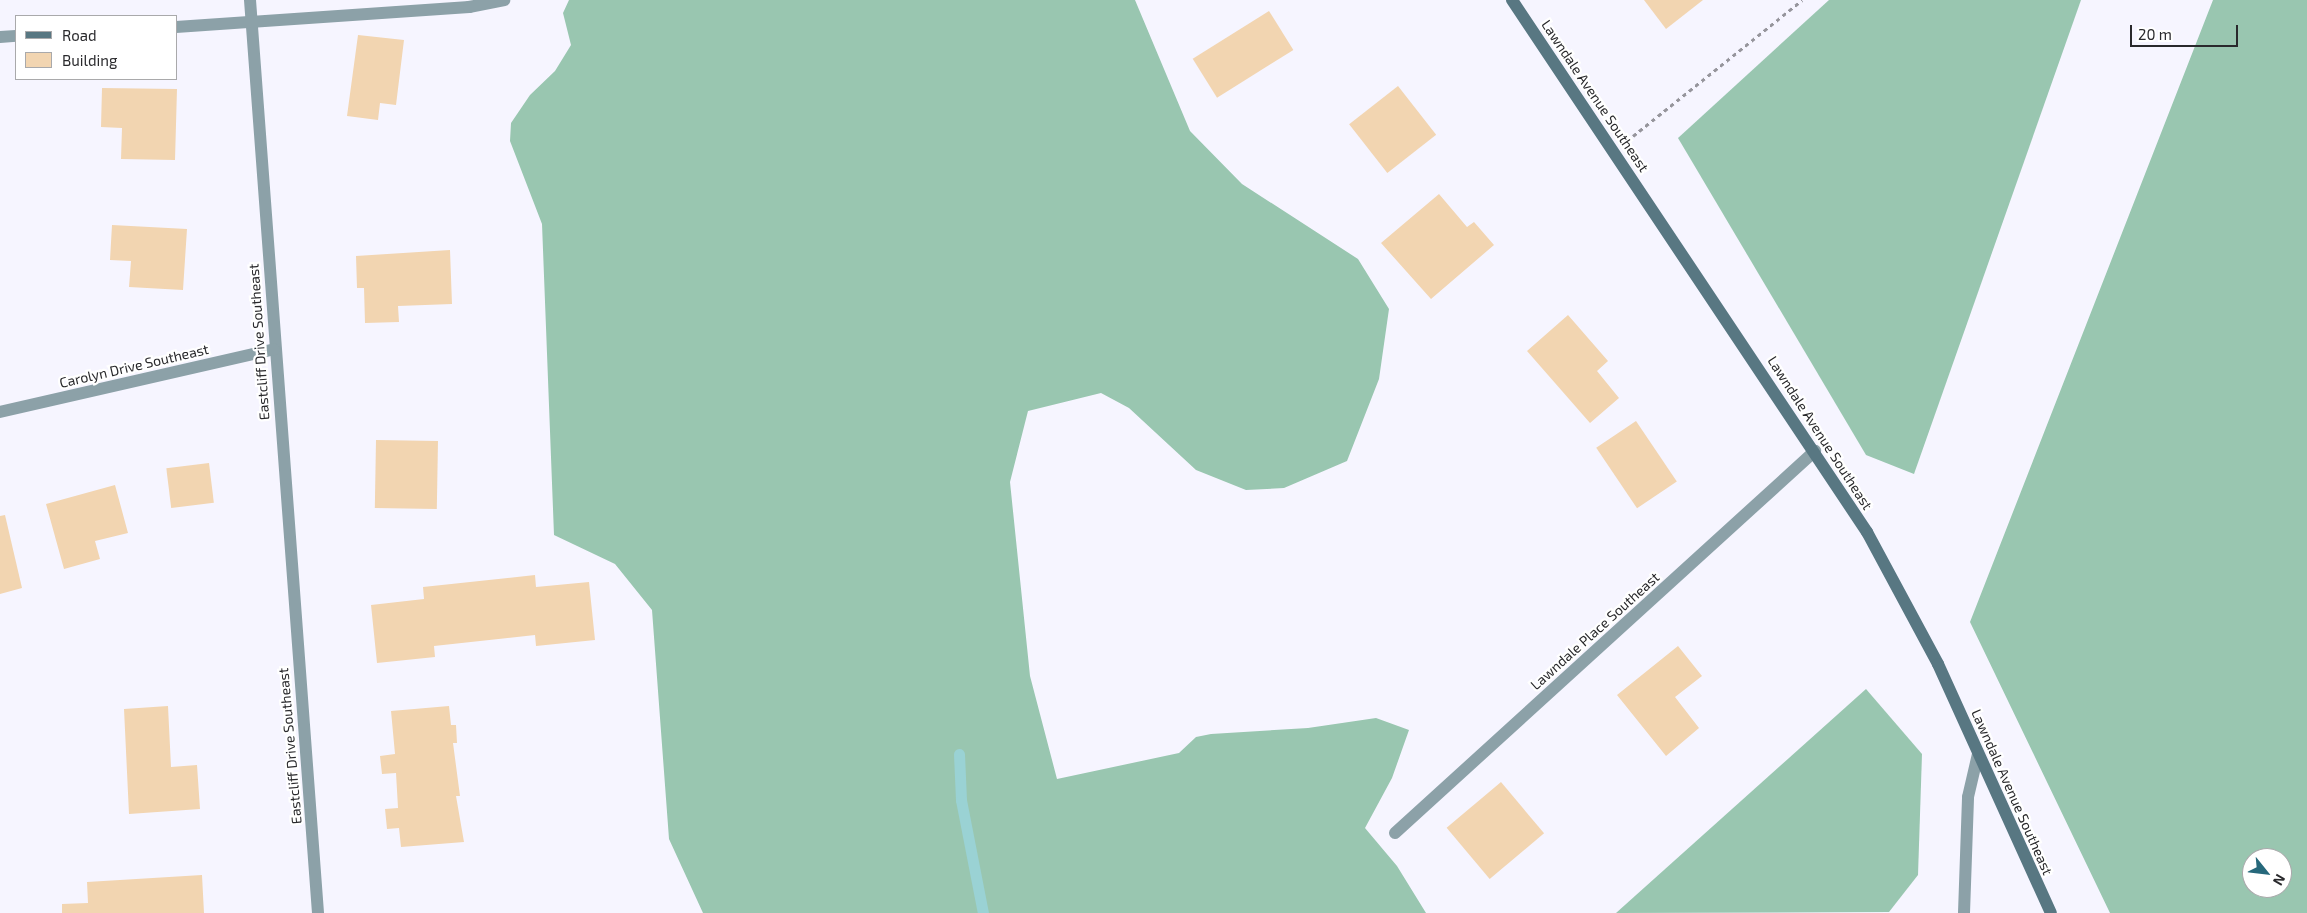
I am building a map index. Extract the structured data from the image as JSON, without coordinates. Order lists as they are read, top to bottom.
{
  "streets": {
    "street": [
      "Lawndale Avenue Southeast",
      "Eastcliff Drive Southeast",
      "Carolyn Drive Southeast",
      "Lawndale Place Southeast"
    ]
  },
  "crossings": [
    ["Lawndale Avenue Southeast", "Lawndale Place Southeast"],
    ["Eastcliff Drive Southeast", "Carolyn Drive Southeast"]
  ],
  "legend": ["Road", "Building"],
  "scale_bar": "20 m",
  "north": "bottom right"
}
